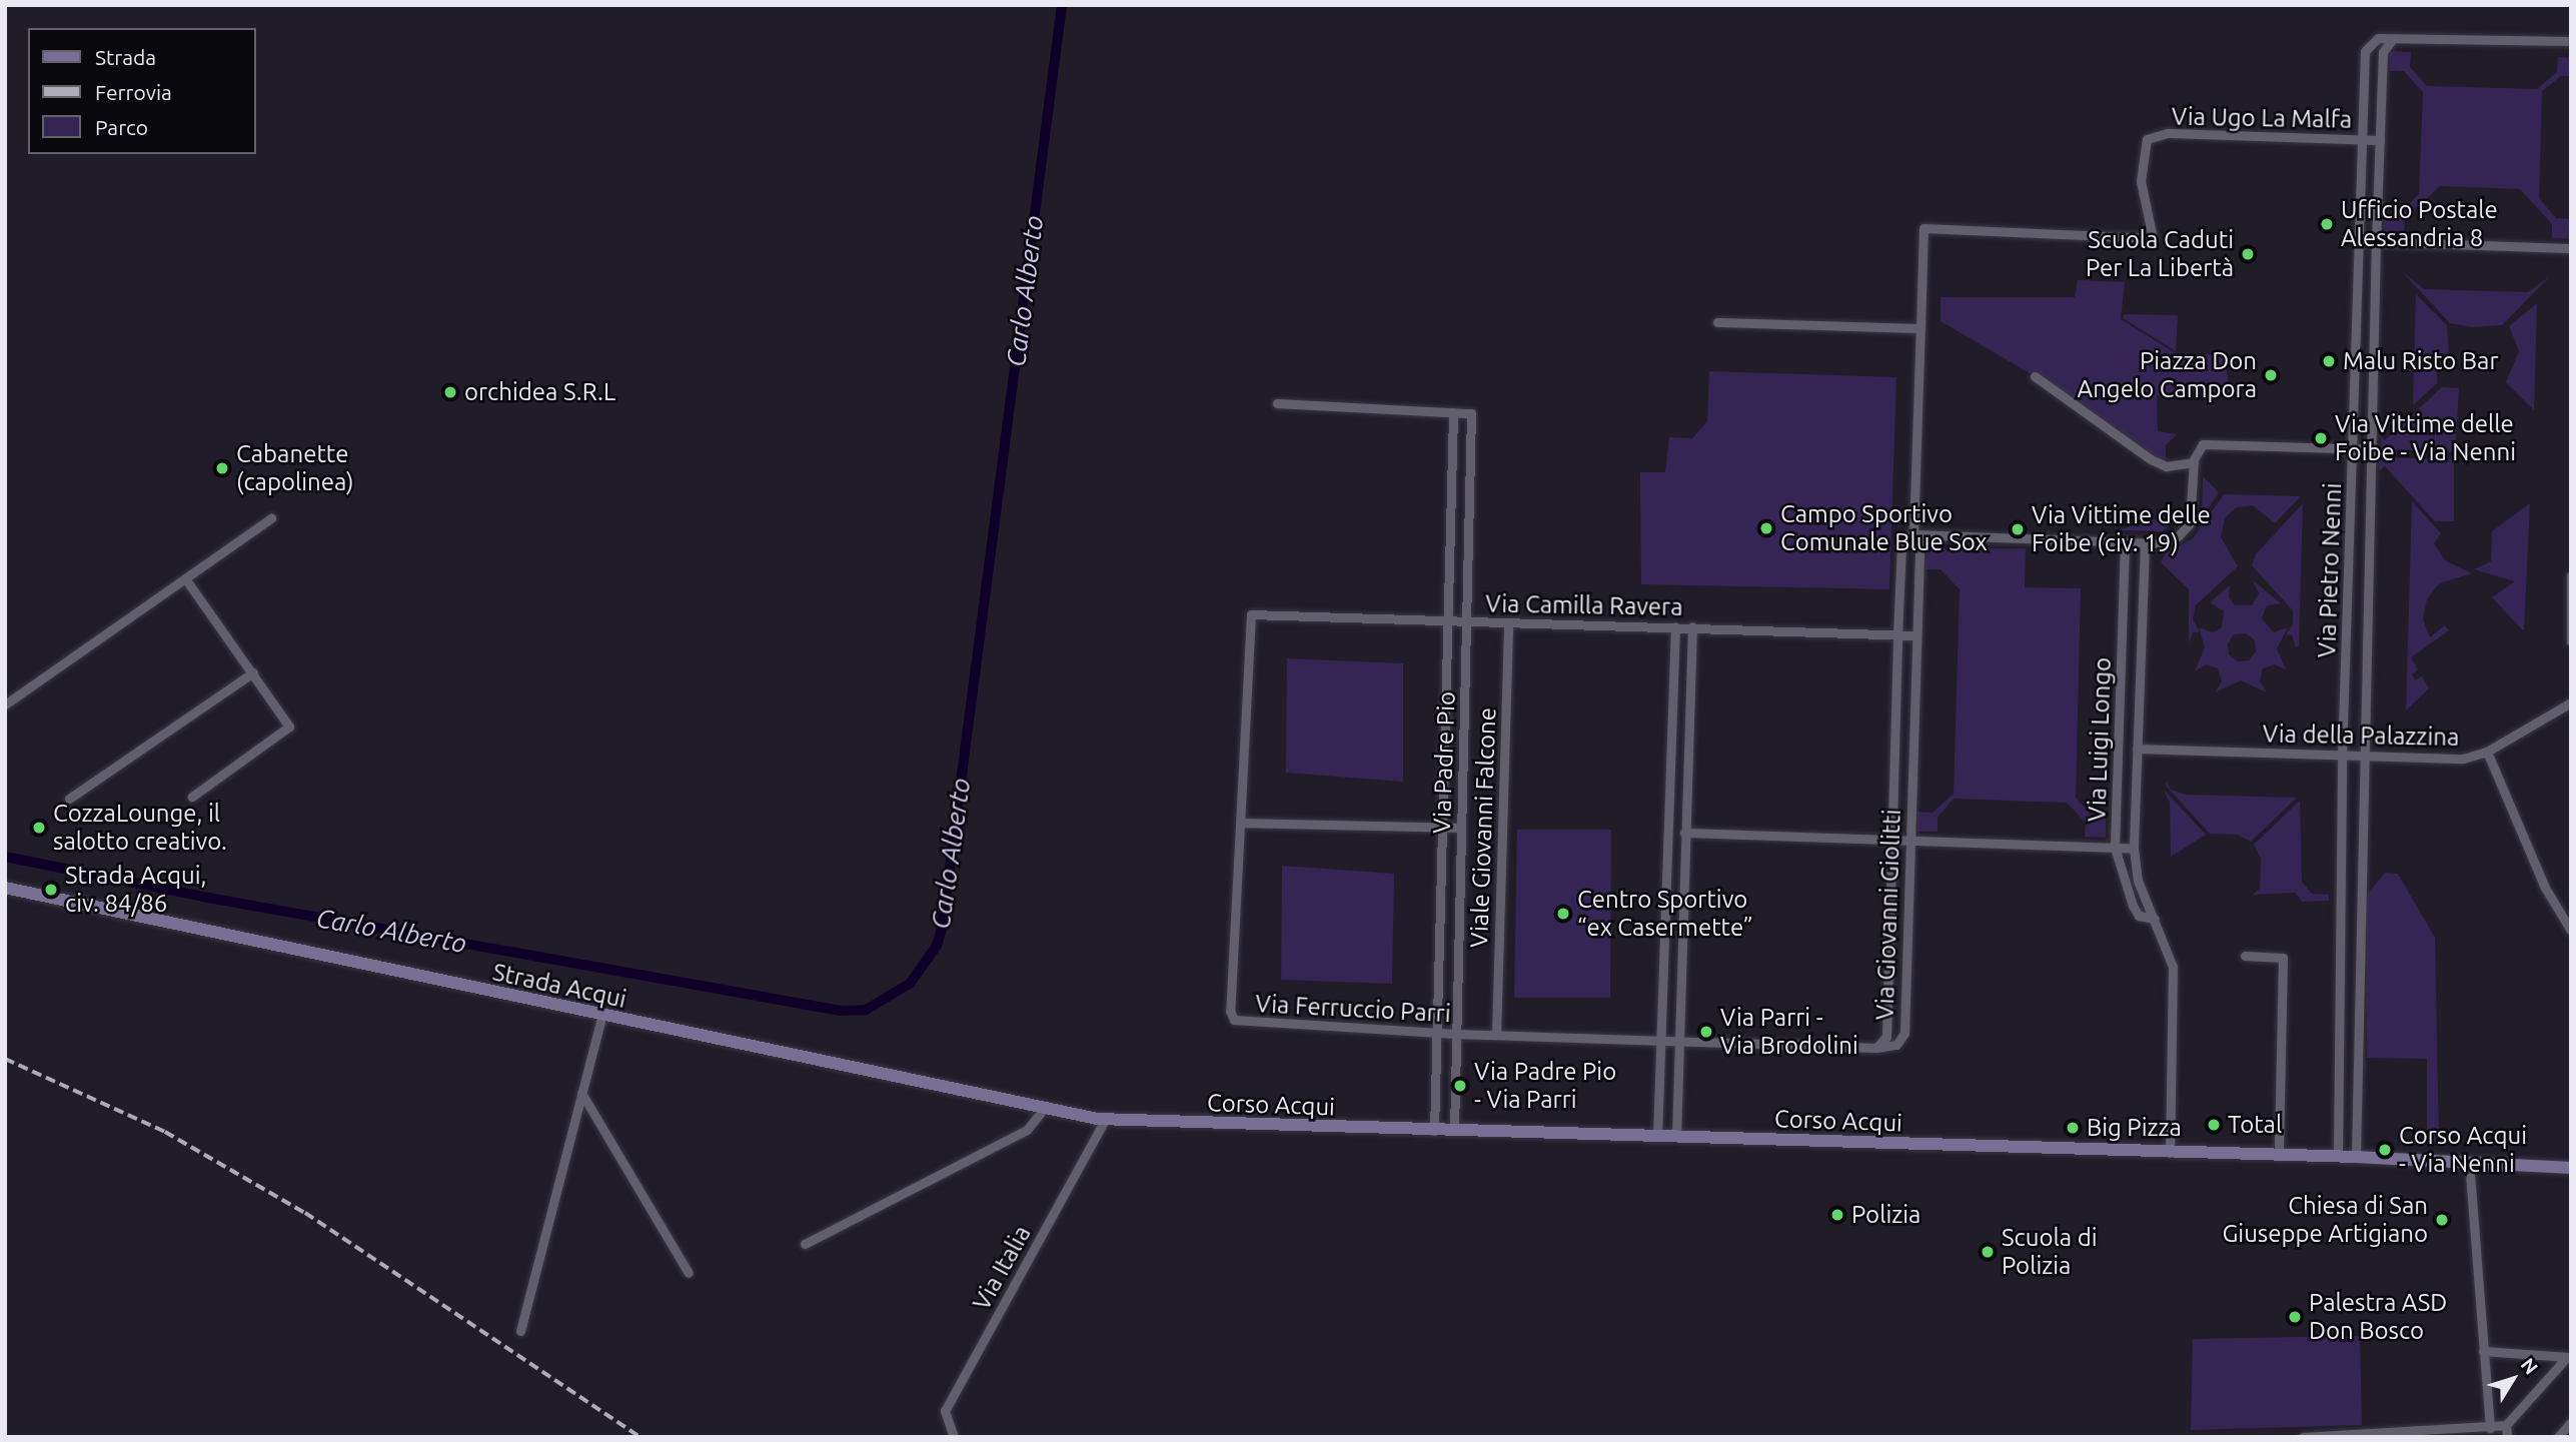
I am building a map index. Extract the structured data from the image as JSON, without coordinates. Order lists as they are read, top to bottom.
{
  "streets": {
    "street": [
      "Via Ugo La Malfa",
      "Via Pietro Nenni",
      "Via Camilla Ravera",
      "Via della Palazzina",
      "Via Luigi Longo",
      "Via Padre Pio",
      "Viale Giovanni Falcone",
      "Via Giovanni Giolitti",
      "Strada Acqui",
      "Via Ferruccio Parri",
      "Corso Acqui",
      "Via Italia"
    ]
  },
  "crossings": [
    ["Via Ugo La Malfa", "Via Pietro Nenni"],
    ["Via Ugo La Malfa", "Via Giovanni Giolitti"],
    ["Via Pietro Nenni", "Via della Palazzina"],
    ["Via Pietro Nenni", "Corso Acqui"],
    ["Via Camilla Ravera", "Via Padre Pio"],
    ["Via Camilla Ravera", "Viale Giovanni Falcone"],
    ["Via Camilla Ravera", "Via Giovanni Giolitti"],
    ["Via Camilla Ravera", "Via Ferruccio Parri"],
    ["Via della Palazzina", "Via Luigi Longo"],
    ["Via Luigi Longo", "Corso Acqui"],
    ["Via Padre Pio", "Via Ferruccio Parri"],
    ["Via Padre Pio", "Corso Acqui"],
    ["Viale Giovanni Falcone", "Via Ferruccio Parri"],
    ["Via Giovanni Giolitti", "Via Ferruccio Parri"],
    ["Strada Acqui", "Corso Acqui"],
    ["Strada Acqui", "Via Italia"],
    ["Corso Acqui", "Via Italia"]
  ],
  "water": ["Carlo Alberto"],
  "places": [
    "Ufficio Postale Alessandria 8",
    "Scuola Caduti Per La Libertà",
    "Malu Risto Bar",
    "Piazza Don Angelo Campora",
    "orchidea S.R.L",
    "Via Vittime delle Foibe - Via Nenni",
    "Cabanette (capolinea)",
    "Campo Sportivo Comunale Blue Sox",
    "Via Vittime delle Foibe (civ. 19)",
    "CozzaLounge, il salotto creativo.",
    "Strada Acqui, civ. 84/86",
    "Centro Sportivo “ex Casermette”",
    "Via Parri - Via Brodolini",
    "Via Padre Pio - Via Parri",
    "Total",
    "Big Pizza",
    "Corso Acqui - Via Nenni",
    "Polizia",
    "Chiesa di San Giuseppe Artigiano",
    "Scuola di Polizia",
    "Palestra ASD Don Bosco"
  ],
  "legend": ["Strada", "Ferrovia", "Parco"],
  "north": "top right"
}
